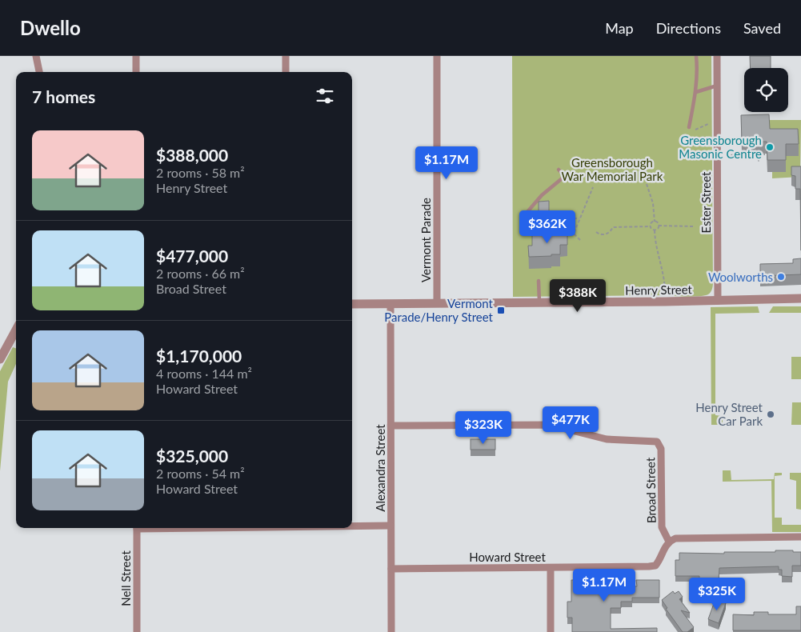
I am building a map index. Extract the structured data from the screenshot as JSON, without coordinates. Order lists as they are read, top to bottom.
{
  "streets": {
    "street": [
      "Ester Street",
      "Vermont Parade",
      "Henry Street",
      "Alexandra Street",
      "Broad Street",
      "Howard Street",
      "Nell Street"
    ]
  },
  "crossings": [
    ["Ester Street", "Henry Street"],
    ["Vermont Parade", "Henry Street"],
    ["Henry Street", "Alexandra Street"],
    ["Alexandra Street", "Broad Street"],
    ["Alexandra Street", "Howard Street"],
    ["Broad Street", "Howard Street"]
  ],
  "parks": ["Greensborough War Memorial Park"],
  "places": {
    "other": ["Greensborough Masonic Centre", "Woolworths", "Henry Street Car Park"],
    "transit": ["Vermont Parade/Henry Street"]
  },
  "page": {
    "header": "Dwello",
    "nav": ["Map", "Directions", "Saved"],
    "heading": "7 homes",
    "list": [
      {
        "name": "$388,000",
        "note": "2 rooms · 58 m² · Henry Street"
      },
      {
        "name": "$477,000",
        "note": "2 rooms · 66 m² · Broad Street"
      },
      {
        "name": "$1,170,000",
        "note": "4 rooms · 144 m² · Howard Street"
      },
      {
        "name": "$325,000",
        "note": "2 rooms · 54 m² · Howard Street"
      }
    ],
    "price": [
      "$1.17M",
      "$362K",
      "$388K",
      "$477K",
      "$323K",
      "$1.17M",
      "$325K"
    ]
  }
}
